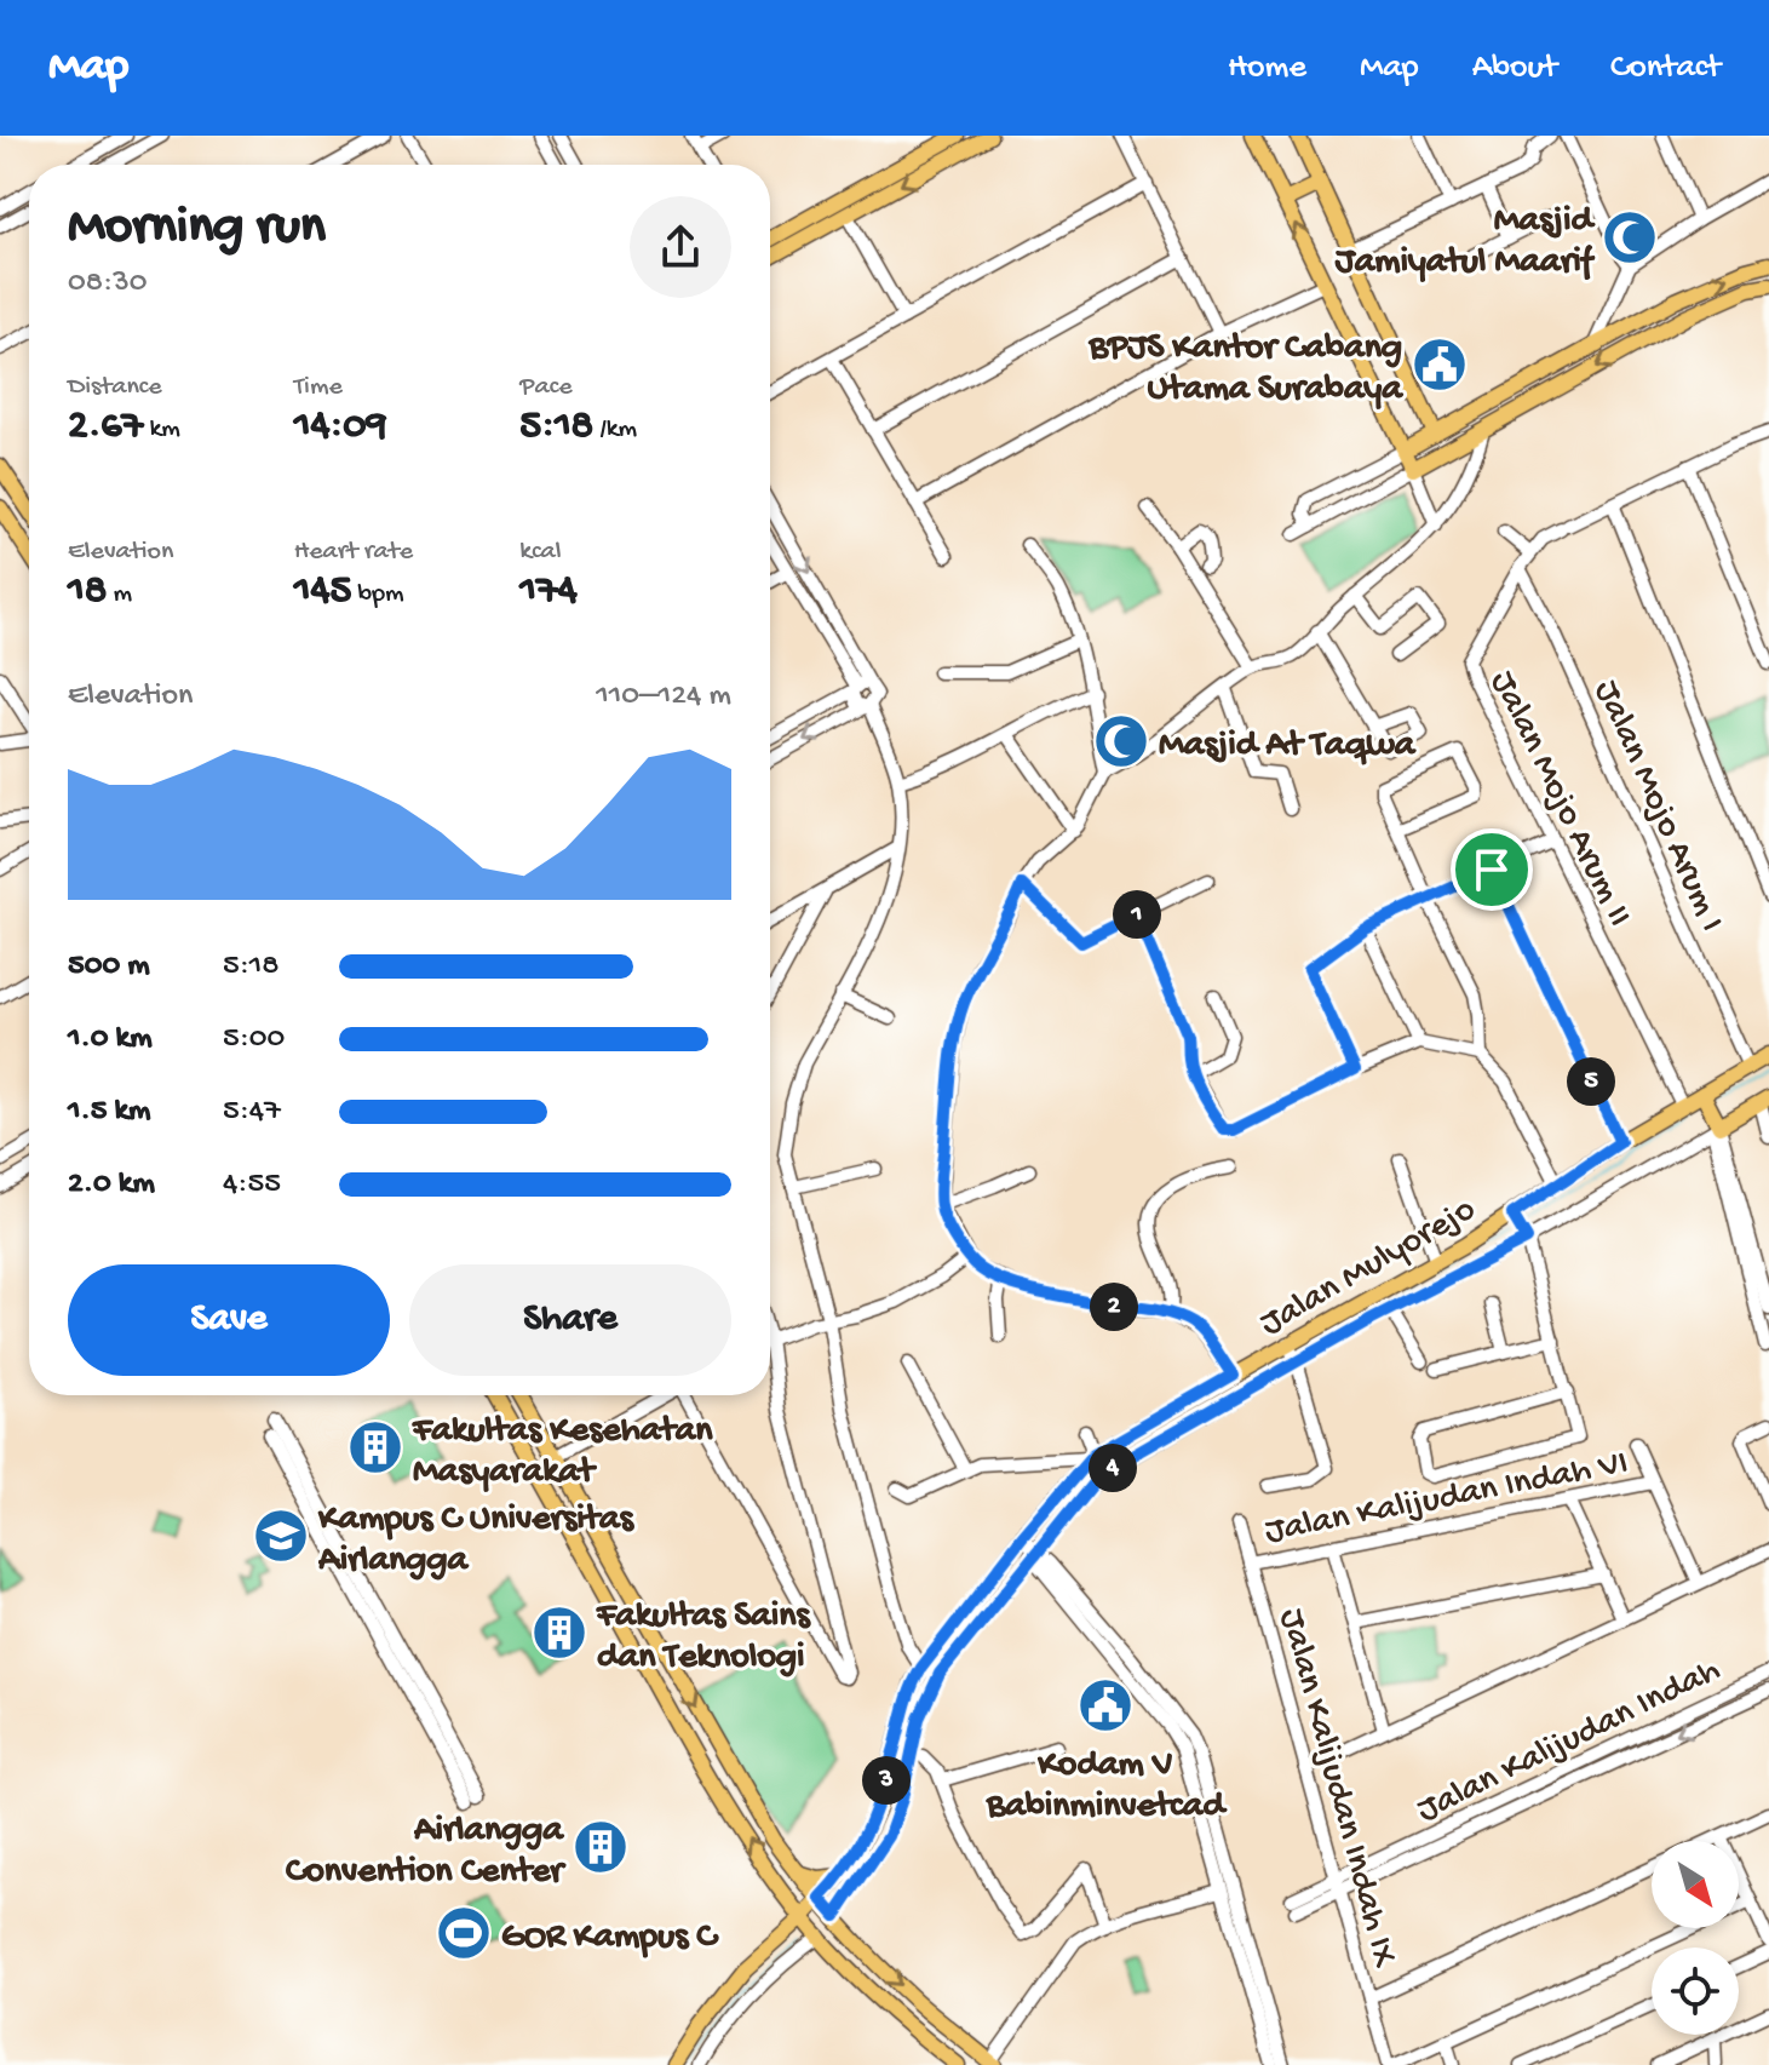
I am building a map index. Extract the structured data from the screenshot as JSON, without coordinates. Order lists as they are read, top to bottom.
{
  "streets": {
    "main road": ["Jalan Mulyorejo"],
    "street": [
      "Jalan Mojo Arum II",
      "Jalan Mojo Arum I",
      "Jalan Kalijudan Indah VI",
      "Jalan Kalijudan Indah",
      "Jalan Kalijudan Indah IX"
    ]
  },
  "crossings": [
    ["Jalan Mojo Arum II", "Jalan Mojo Arum I"],
    ["Jalan Mojo Arum II", "Jalan Mulyorejo"],
    ["Jalan Mojo Arum I", "Jalan Mulyorejo"],
    ["Jalan Kalijudan Indah VI", "Jalan Kalijudan Indah IX"],
    ["Jalan Kalijudan Indah", "Jalan Kalijudan Indah IX"]
  ],
  "places": {
    "mosque": ["Masjid Jamiyatul Maarif", "Masjid At Taqwa"],
    "public building": ["BPJS Kantor Cabang Utama Surabaya", "Kodam V Babinminvetcad"],
    "building": ["Fakultas Kesehatan Masyarakat", "Fakultas Sains dan Teknologi", "Airlangga Convention Center"],
    "school or university": ["Kampus C Universitas Airlangga"],
    "sports": ["GOR Kampus C"]
  },
  "north": "bottom right",
  "page": {
    "header": "Map",
    "nav": [
      "Home",
      "Map",
      "About",
      "Contact"
    ],
    "heading": ["Morning run", "08:30"],
    "stats": [
      ["Distance", "2.67 km"],
      ["Time", "14:09"],
      ["Pace", "5:18 /km"],
      ["Elevation", "18 m"],
      ["Heart rate", "145 bpm"],
      ["kcal", "174"]
    ],
    "chart": ["Elevation", "110–124 m"],
    "pins": [
      "1",
      "5",
      "2",
      "4",
      "3"
    ],
    "list": [
      {
        "name": "500 m",
        "note": "5:18"
      },
      {
        "name": "1.0 km",
        "note": "5:00"
      },
      {
        "name": "1.5 km",
        "note": "5:47"
      },
      {
        "name": "2.0 km",
        "note": "4:55"
      }
    ],
    "buttons": ["Save", "Share"]
  }
}
